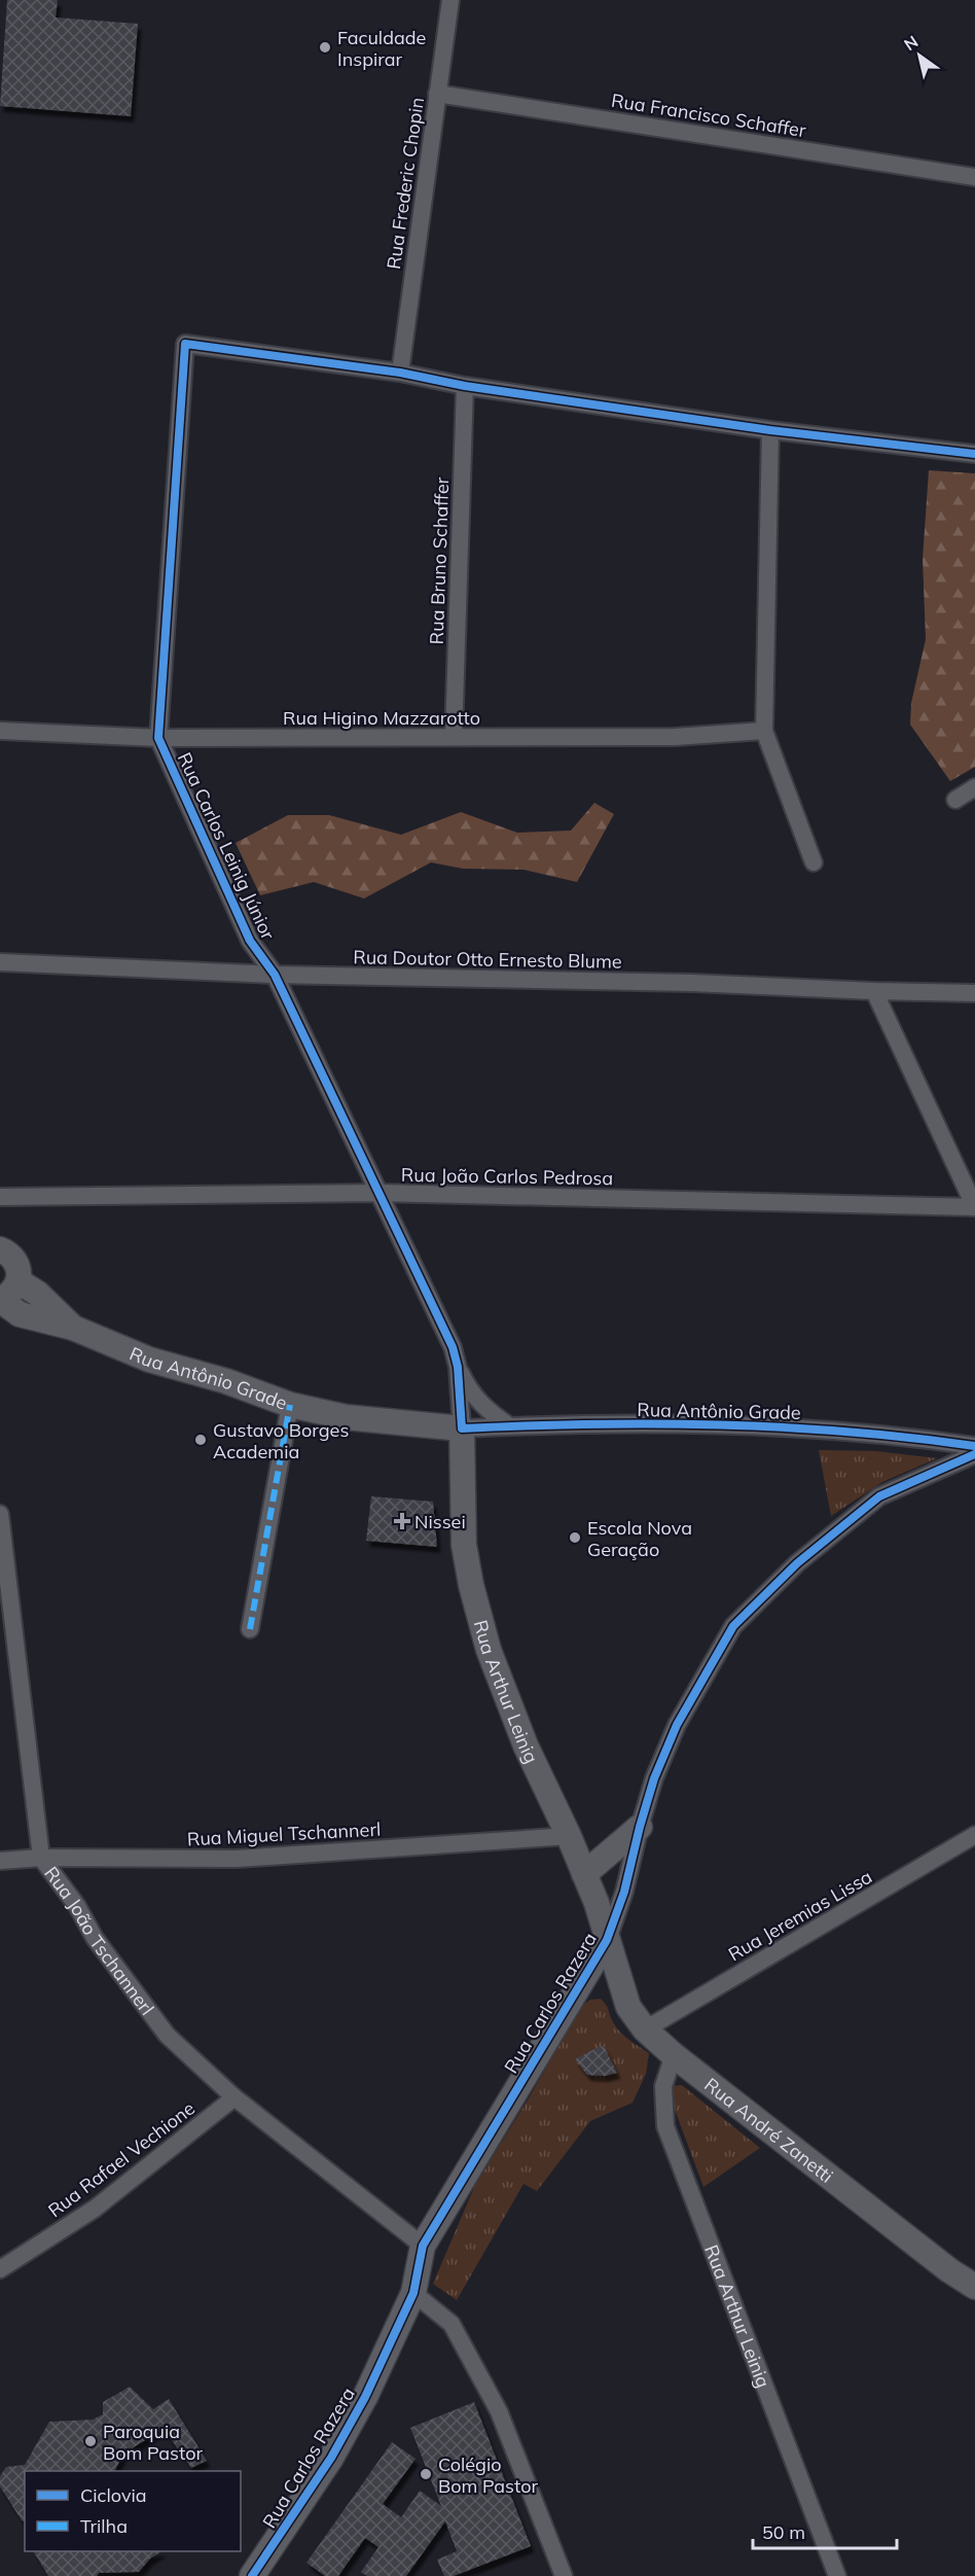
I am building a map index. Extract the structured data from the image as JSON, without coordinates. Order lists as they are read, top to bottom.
{
  "streets": {
    "main road": [
      "Rua Antônio Grade",
      "Rua Arthur Leinig",
      "Rua Carlos Razera",
      "Rua André Zanetti"
    ],
    "street": [
      "Rua Francisco Schaffer",
      "Rua Frederic Chopin",
      "Rua Bruno Schaffer",
      "Rua Higino Mazzarotto",
      "Rua Carlos Leinig Júnior",
      "Rua Doutor Otto Ernesto Blume",
      "Rua João Carlos Pedrosa",
      "Rua Miguel Tschannerl",
      "Rua Jeremias Lissa",
      "Rua João Tschannerl",
      "Rua Rafael Vechione"
    ]
  },
  "crossings": [
    ["Rua Francisco Schaffer", "Rua Frederic Chopin"],
    ["Rua Frederic Chopin", "Rua Carlos Leinig Júnior"],
    ["Rua Bruno Schaffer", "Rua Higino Mazzarotto"],
    ["Rua Higino Mazzarotto", "Rua Carlos Leinig Júnior"],
    ["Rua Carlos Leinig Júnior", "Rua Doutor Otto Ernesto Blume"],
    ["Rua Carlos Leinig Júnior", "Rua João Carlos Pedrosa"],
    ["Rua Carlos Leinig Júnior", "Rua Antônio Grade"],
    ["Rua Carlos Leinig Júnior", "Rua Arthur Leinig"],
    ["Rua Antônio Grade", "Rua Arthur Leinig"],
    ["Rua Arthur Leinig", "Rua Miguel Tschannerl"],
    ["Rua Arthur Leinig", "Rua Carlos Razera"],
    ["Rua Arthur Leinig", "Rua André Zanetti"],
    ["Rua Miguel Tschannerl", "Rua João Tschannerl"],
    ["Rua Jeremias Lissa", "Rua André Zanetti"],
    ["Rua João Tschannerl", "Rua Carlos Razera"],
    ["Rua João Tschannerl", "Rua Rafael Vechione"],
    ["Rua Carlos Razera", "Rua André Zanetti"]
  ],
  "places": {
    "other": [
      "Faculdade Inspirar",
      "Gustavo Borges Academia",
      "Escola Nova Geração",
      "Paroquia Bom Pastor",
      "Colégio Bom Pastor"
    ],
    "health": ["Nissei"]
  },
  "legend": ["Ciclovia", "Trilha"],
  "scale_bar": "50 m",
  "north": "top left"
}
